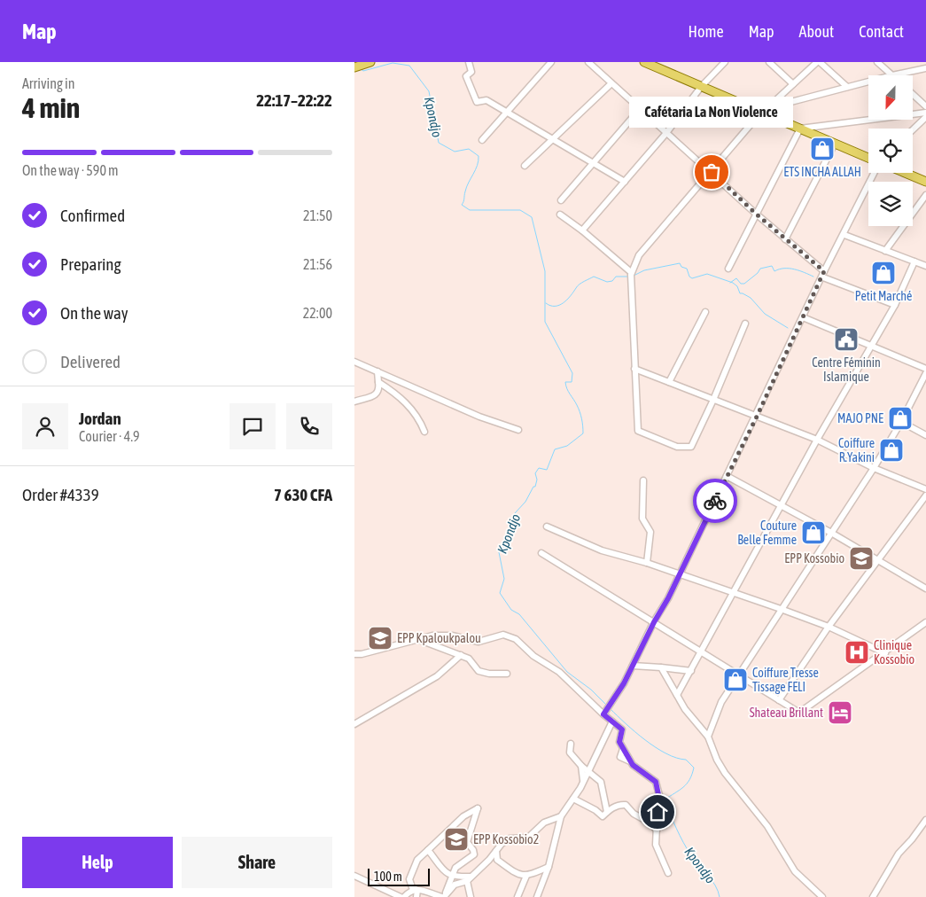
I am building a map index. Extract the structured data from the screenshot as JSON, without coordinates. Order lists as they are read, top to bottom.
{
  "water": ["Kpondjo"],
  "places": {
    "shop": [
      "ETS INCHA ALLAH",
      "Petit Marché",
      "MAJO PNE",
      "Coiffure R.Yakini",
      "Couture Belle Femme",
      "Coiffure Tresse Tissage FELI"
    ],
    "other": ["Cafétaria La Non Violence"],
    "public building": ["Centre Féminin Islamique"],
    "school or university": ["EPP Kossobio", "EPP Kpaloukpalou", "EPP Kossobio2"],
    "hospital": ["Clinique Kossobio"],
    "hotel": ["Shateau Brillant"]
  },
  "scale_bar": "100 m",
  "north": "bottom",
  "page": {
    "header": "Map",
    "nav": [
      "Home",
      "Map",
      "About",
      "Contact"
    ],
    "heading": ["4 min", "Arriving in", "22:17–22:22"],
    "panel": [
      "Jordan",
      "Courier · 4.9",
      "Order #4339",
      "7 630 CFA"
    ],
    "bubble": "Cafétaria La Non Violence",
    "bar": "On the way · 590 m",
    "list": [
      ["Confirmed", "21:50"],
      ["Preparing", "21:56"],
      ["On the way", "22:00"],
      "Delivered"
    ],
    "buttons": ["Help", "Share"],
    "scale": "100 m"
  }
}
